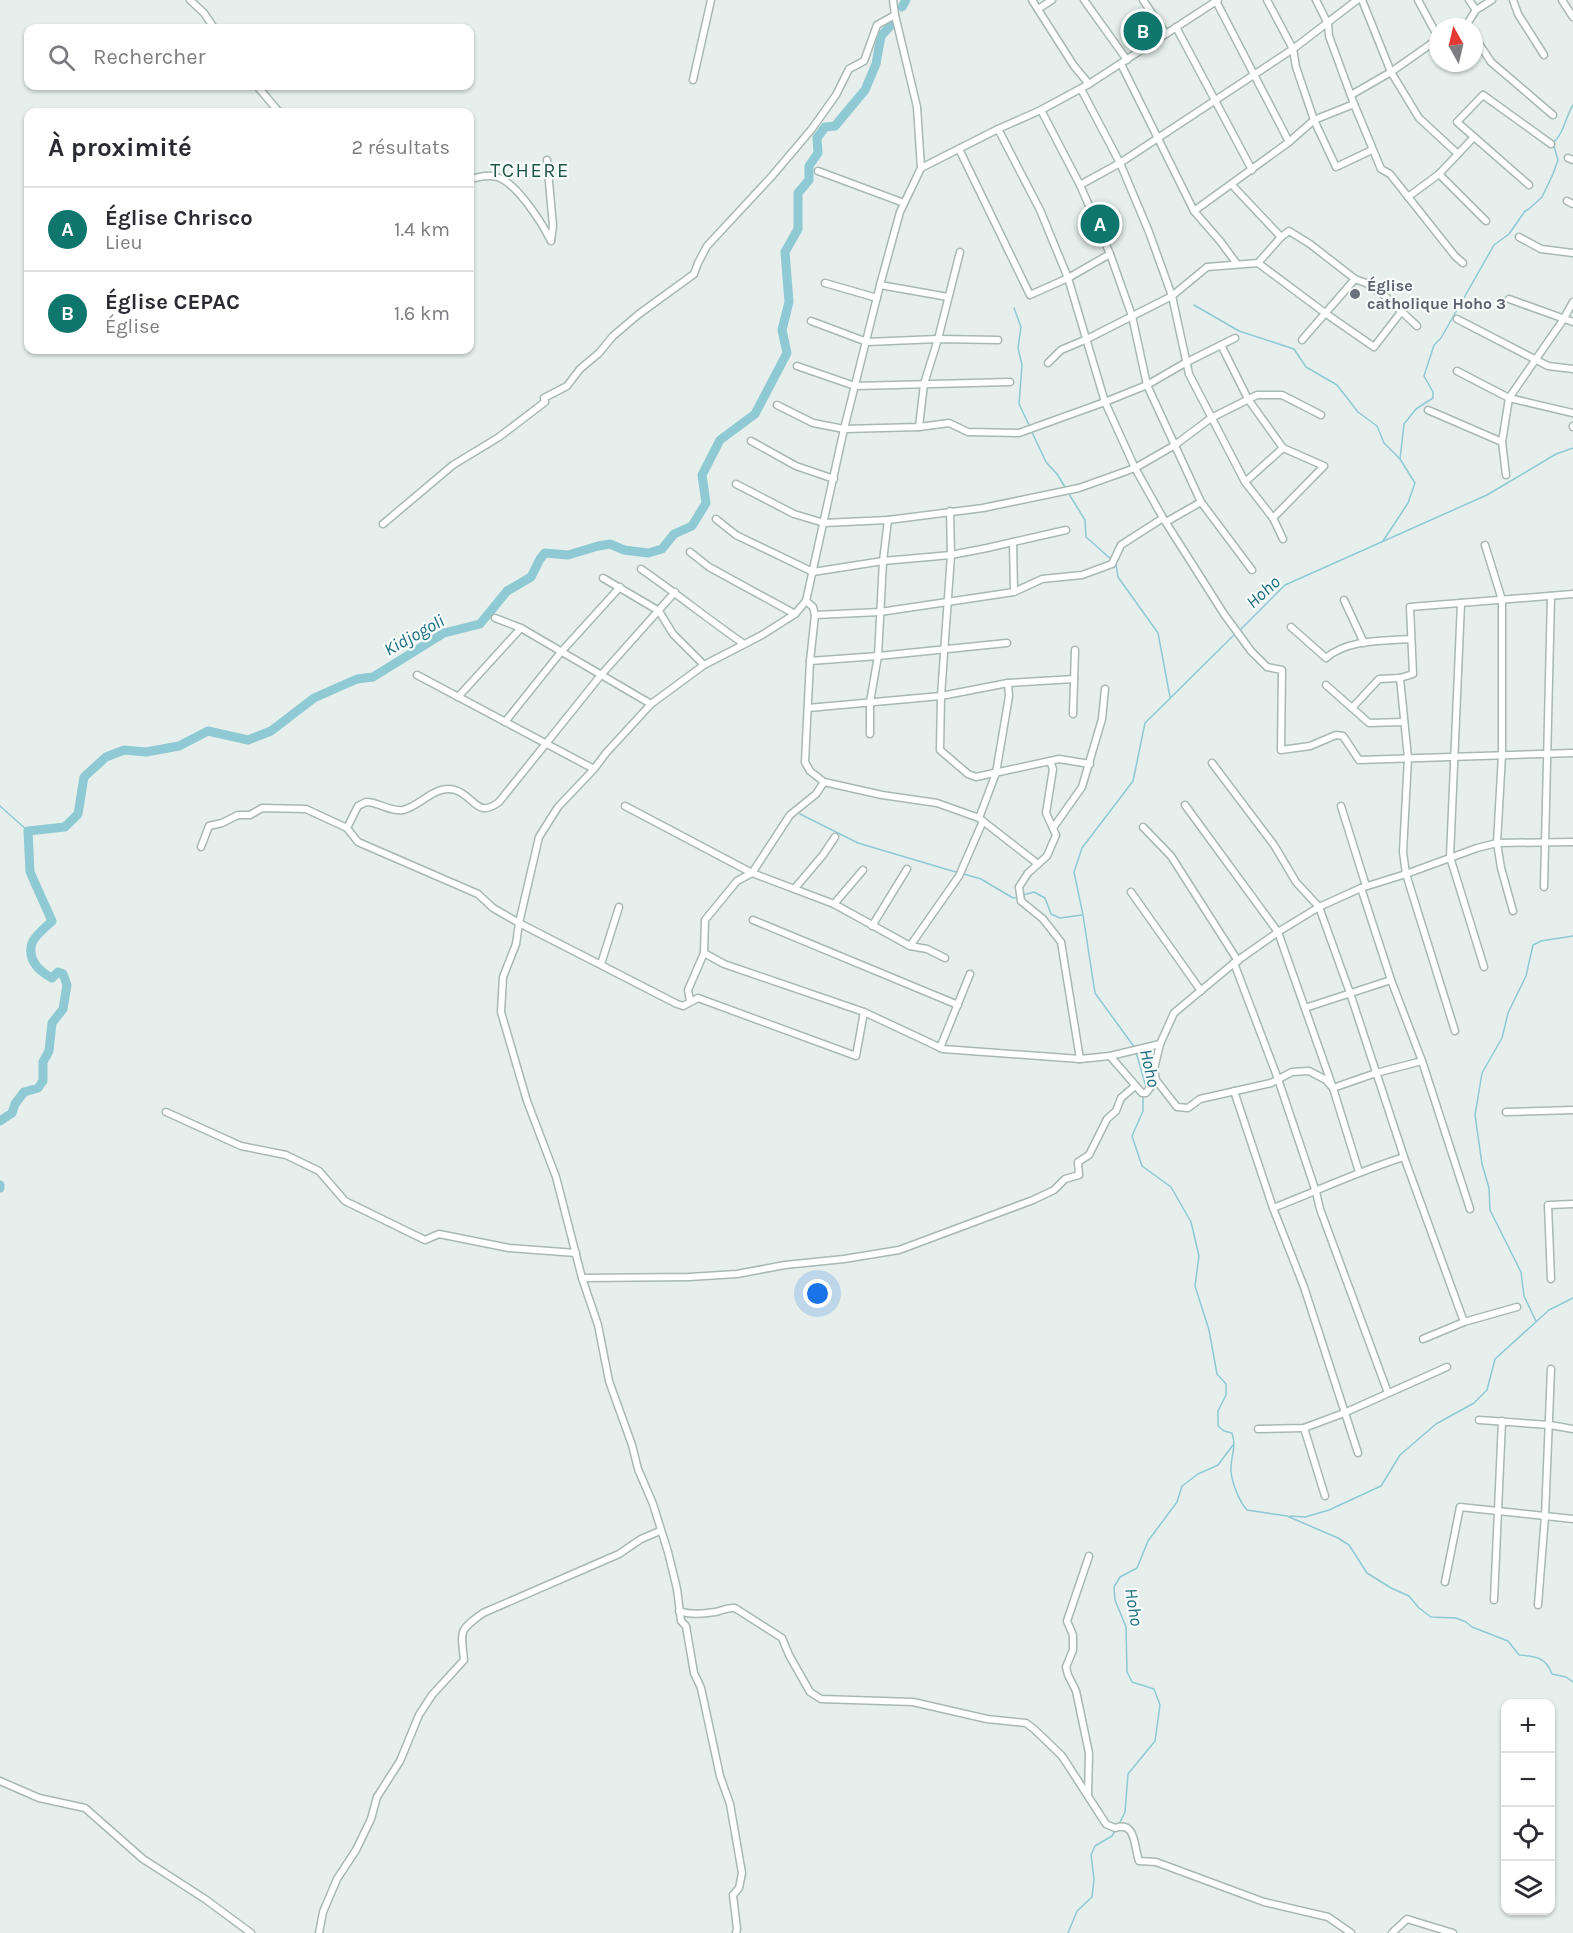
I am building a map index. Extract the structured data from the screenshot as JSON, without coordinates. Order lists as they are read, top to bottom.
{
  "districts": ["TCHERE"],
  "water": ["Hoho", "Kidjogoli"],
  "places": ["Église catholique Hoho 3"],
  "north": "top",
  "page": {
    "pins": ["B", "A"],
    "search": "Rechercher",
    "heading": ["À proximité", "2 résultats"],
    "list": [
      {
        "mark": "A",
        "name": "Église Chrisco",
        "note": "Lieu",
        "value": "1.4 km"
      },
      {
        "mark": "B",
        "name": "Église CEPAC",
        "note": "Église",
        "value": "1.6 km"
      }
    ],
    "map_buttons": ["+", "−"]
  }
}
